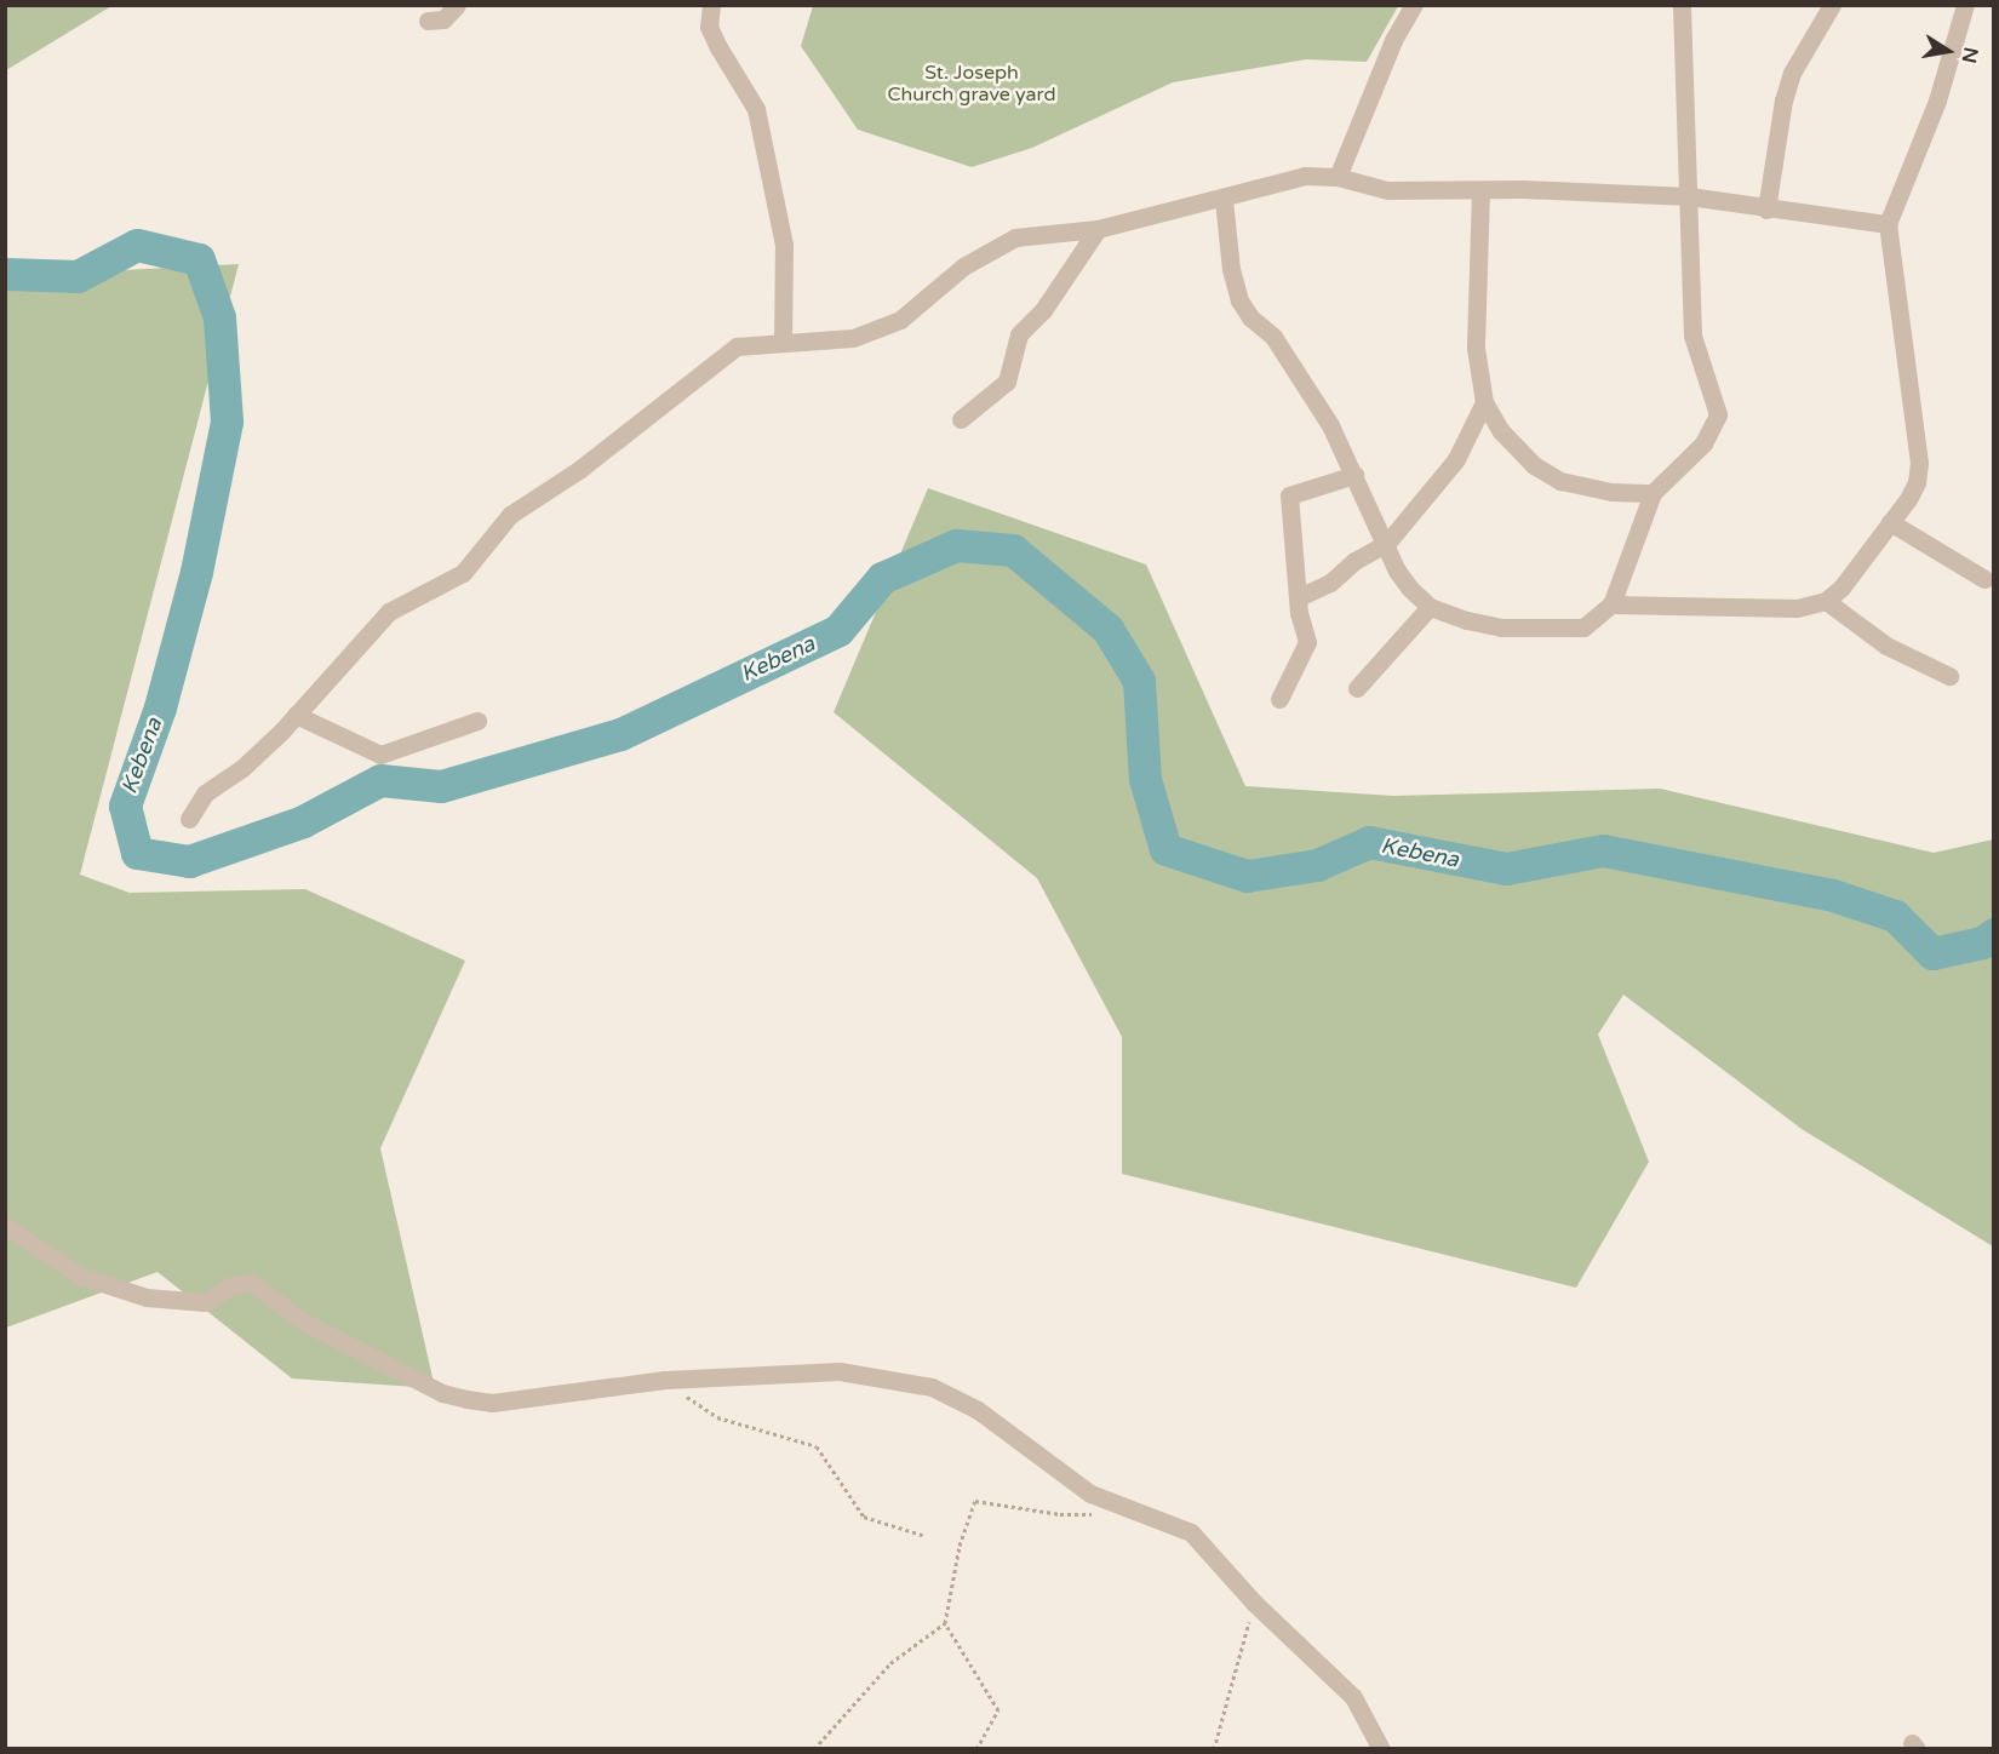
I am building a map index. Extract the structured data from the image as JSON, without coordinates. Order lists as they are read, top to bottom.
{
  "water": ["Kebena"],
  "parks": ["St. Joseph Church grave yard"],
  "north": "right"
}
